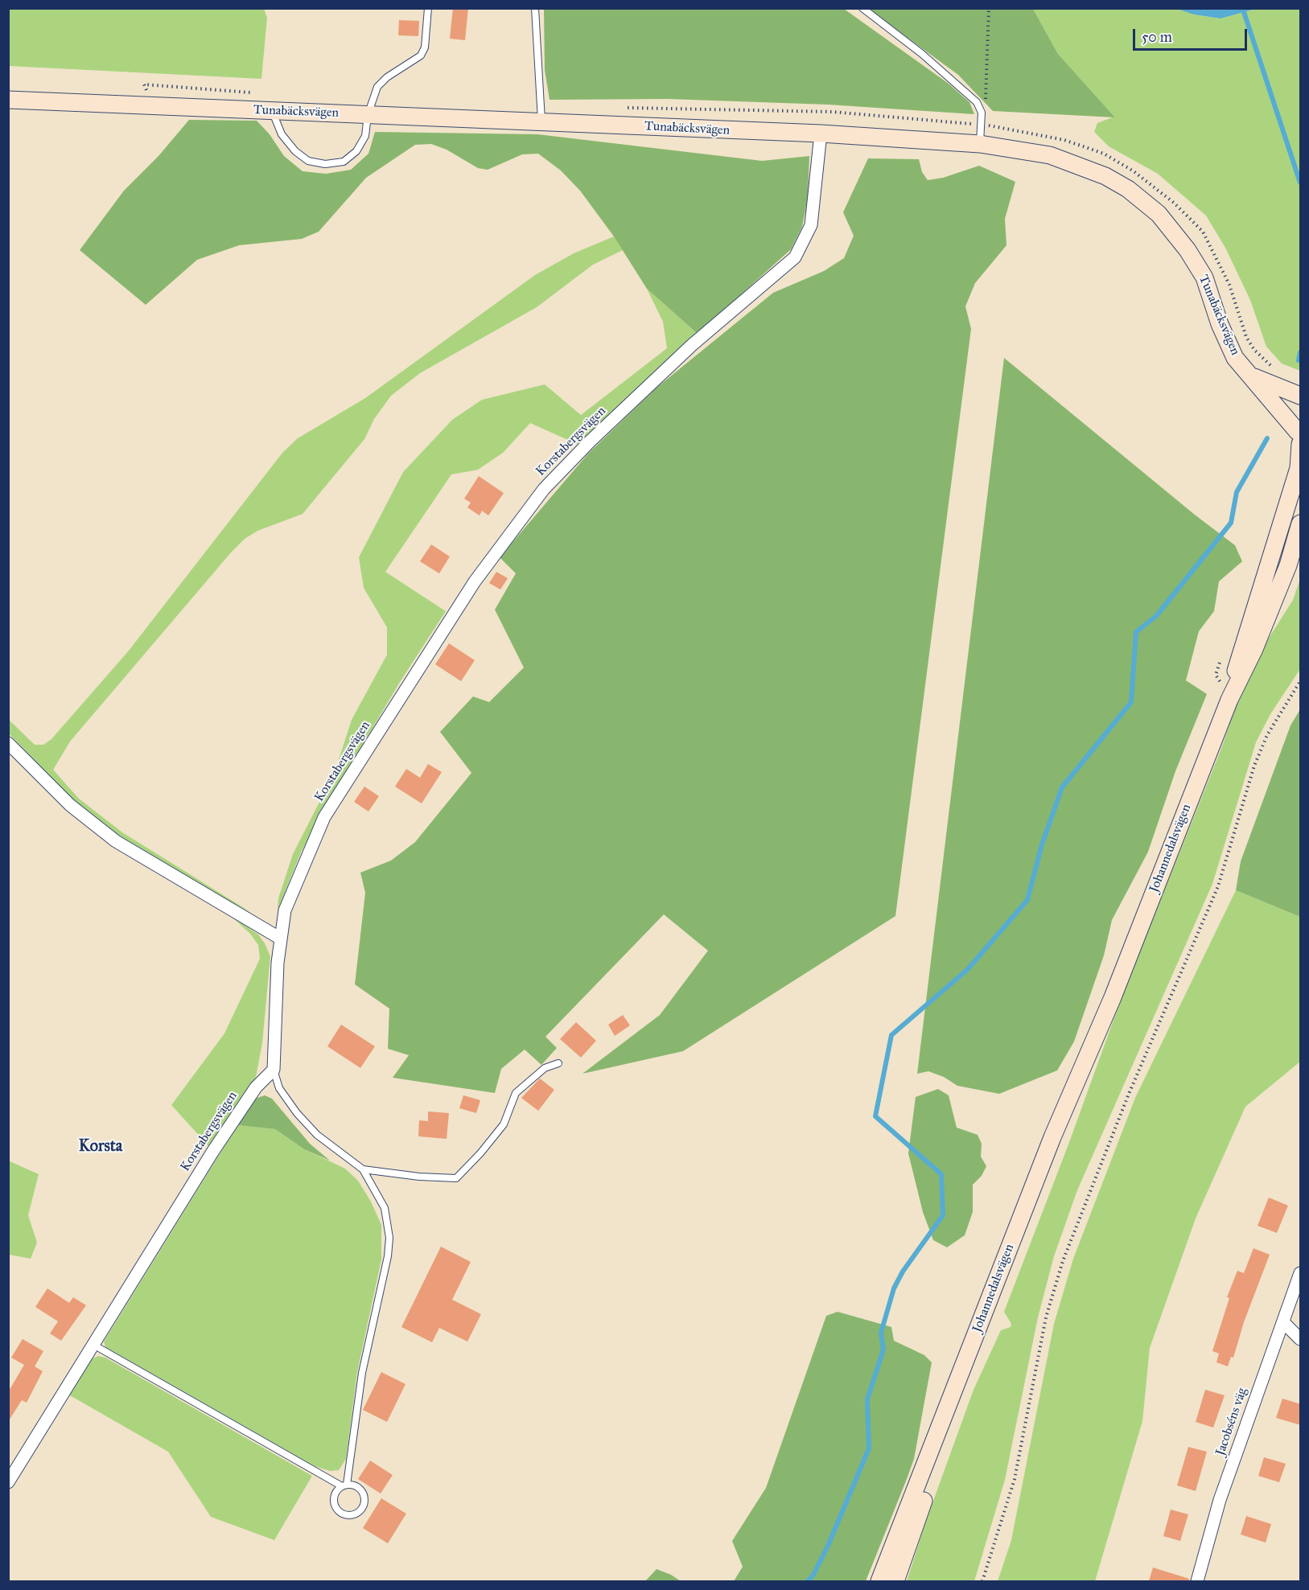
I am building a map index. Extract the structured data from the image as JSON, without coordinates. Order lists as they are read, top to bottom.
{
  "streets": {
    "main road": ["Tunabäcksvägen", "Johannedalsvägen"],
    "street": ["Korstabergsvägen", "Jacobséns väg"]
  },
  "crossings": [
    ["Tunabäcksvägen", "Korstabergsvägen"],
    ["Tunabäcksvägen", "Johannedalsvägen"]
  ],
  "districts": ["Korsta"],
  "scale_bar": "50 m"
}
